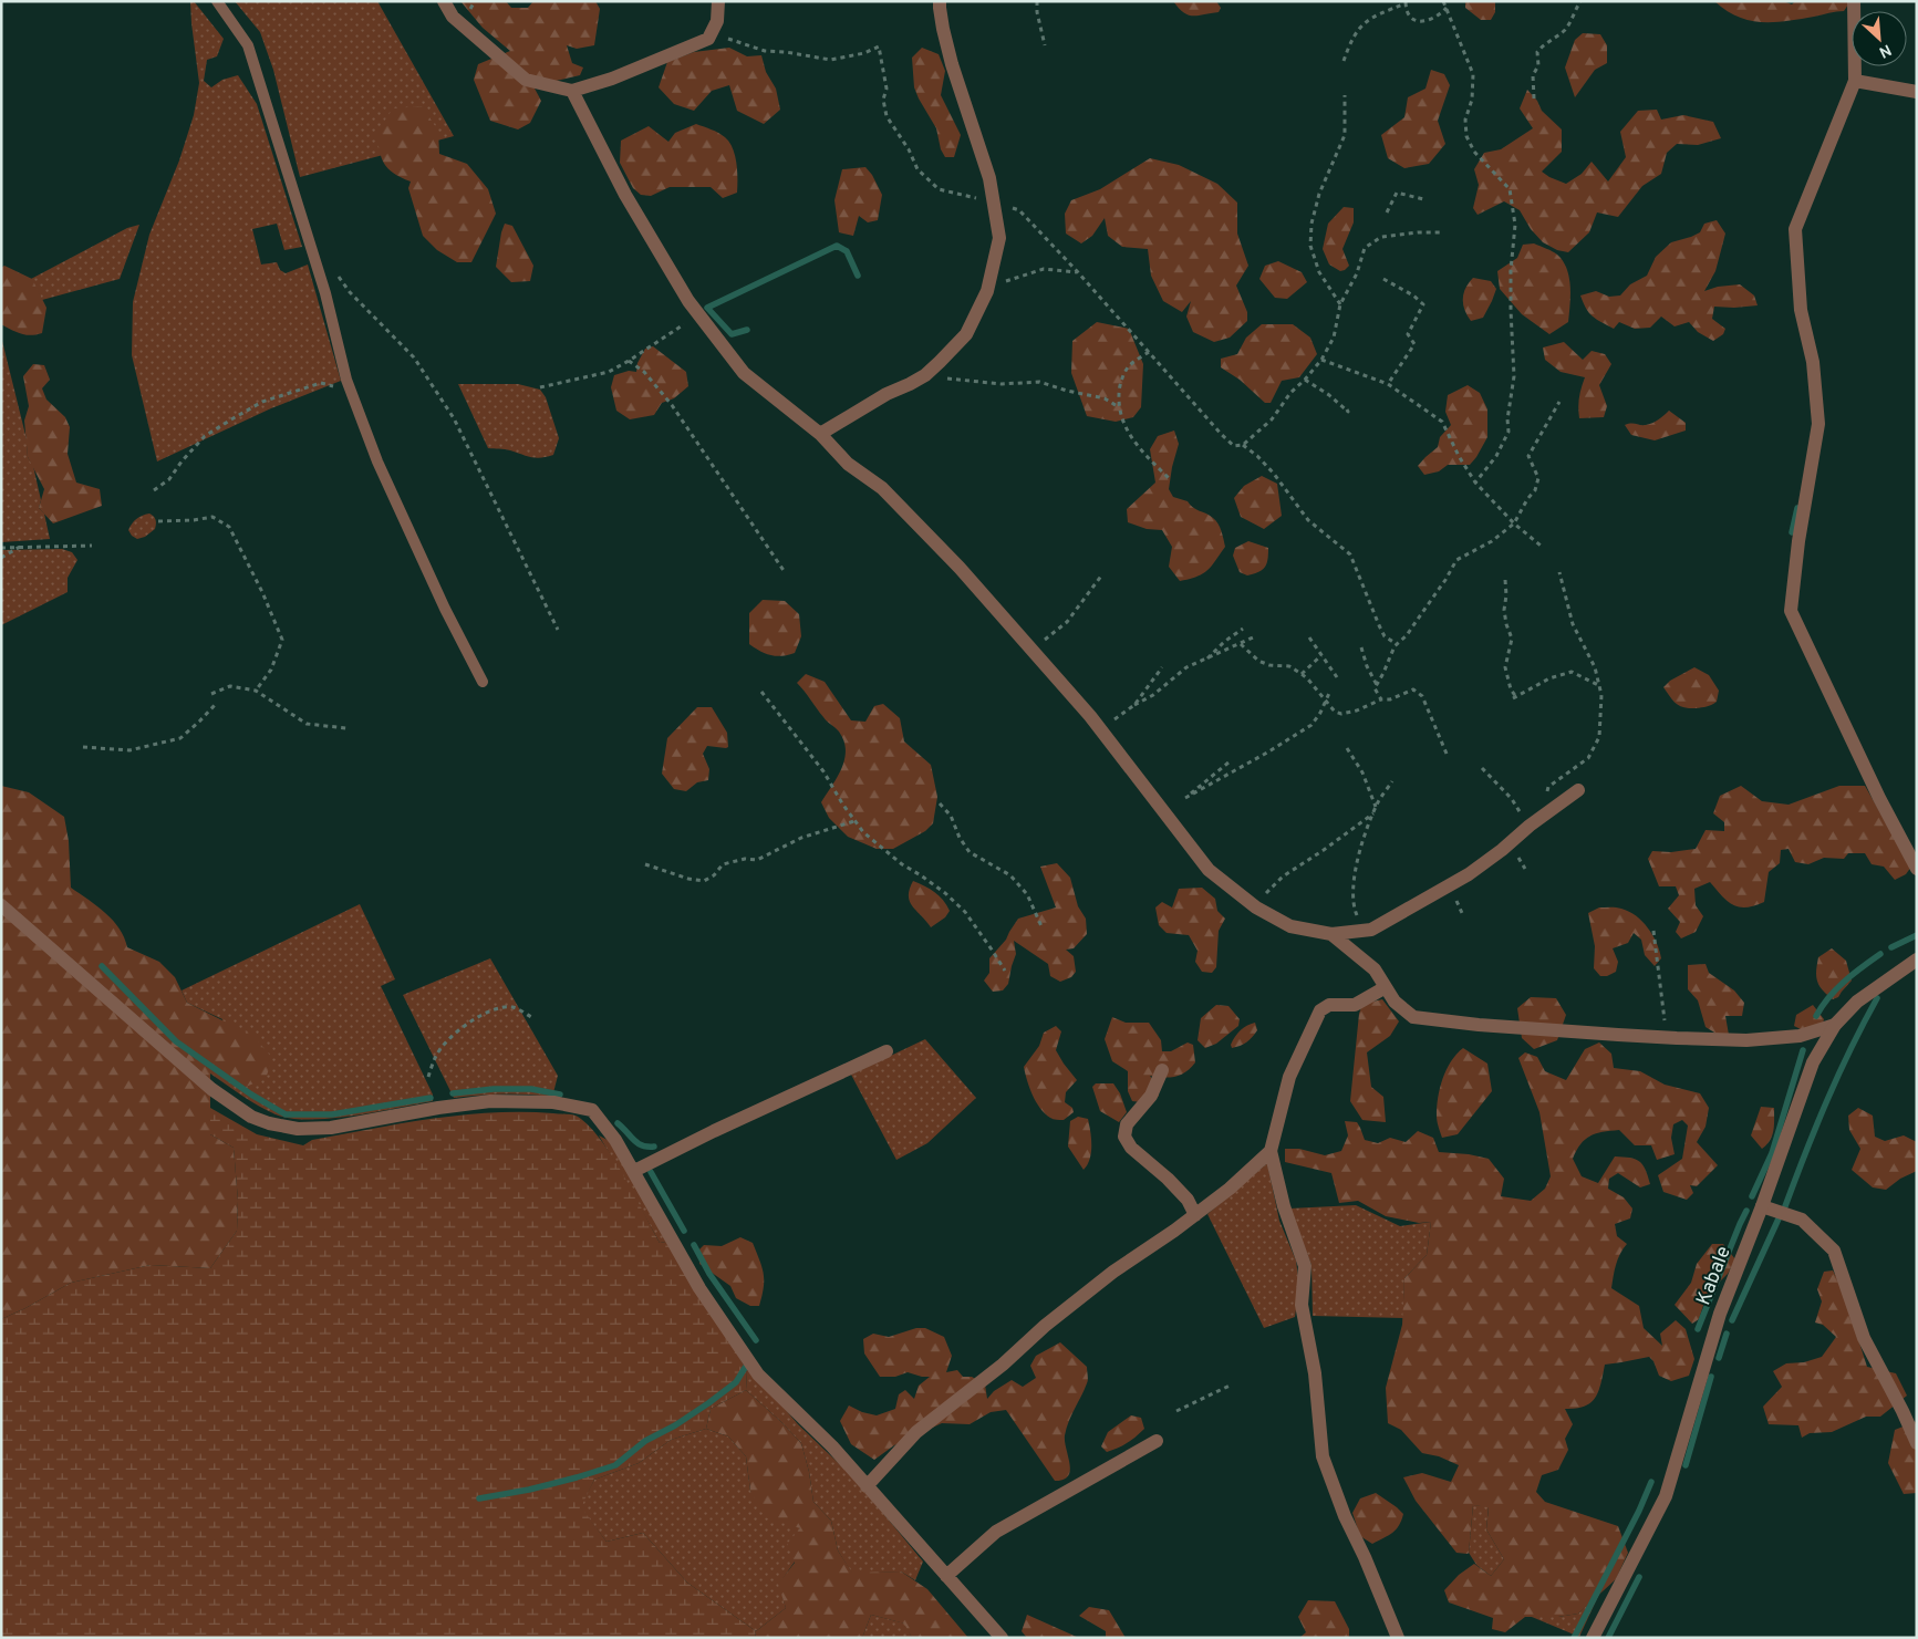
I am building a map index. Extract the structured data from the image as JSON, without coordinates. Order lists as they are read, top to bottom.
{
  "streets": {
    "street": ["Kabale"]
  },
  "north": "bottom right"
}
